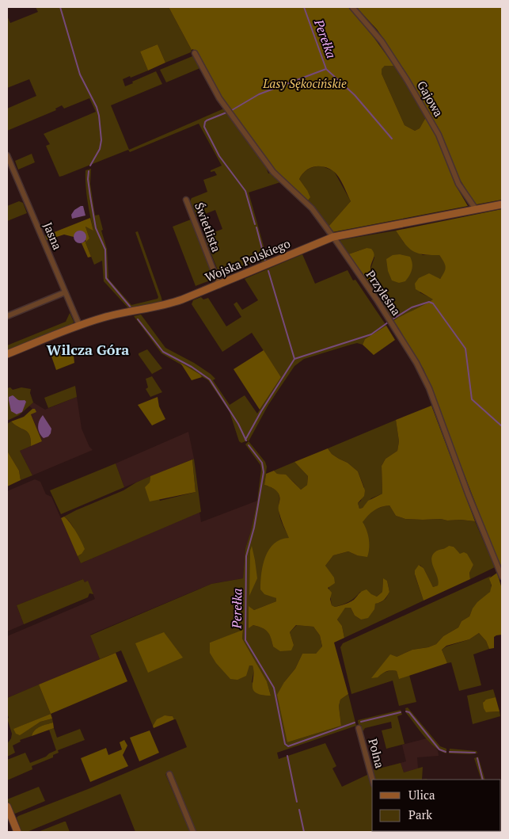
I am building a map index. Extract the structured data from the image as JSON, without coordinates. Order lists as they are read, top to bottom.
{
  "streets": {
    "street": [
      "Gajowa",
      "Świetlista",
      "Jasna",
      "Wojska Polskiego",
      "Przyleśna",
      "Polna"
    ]
  },
  "crossings": [
    ["Gajowa", "Wojska Polskiego"],
    ["Świetlista", "Wojska Polskiego"],
    ["Jasna", "Wojska Polskiego"],
    ["Wojska Polskiego", "Przyleśna"]
  ],
  "districts": ["Wilcza Góra"],
  "water": ["Perełka"],
  "parks": ["Lasy Sękocińskie"],
  "legend": ["Ulica", "Park"]
}
